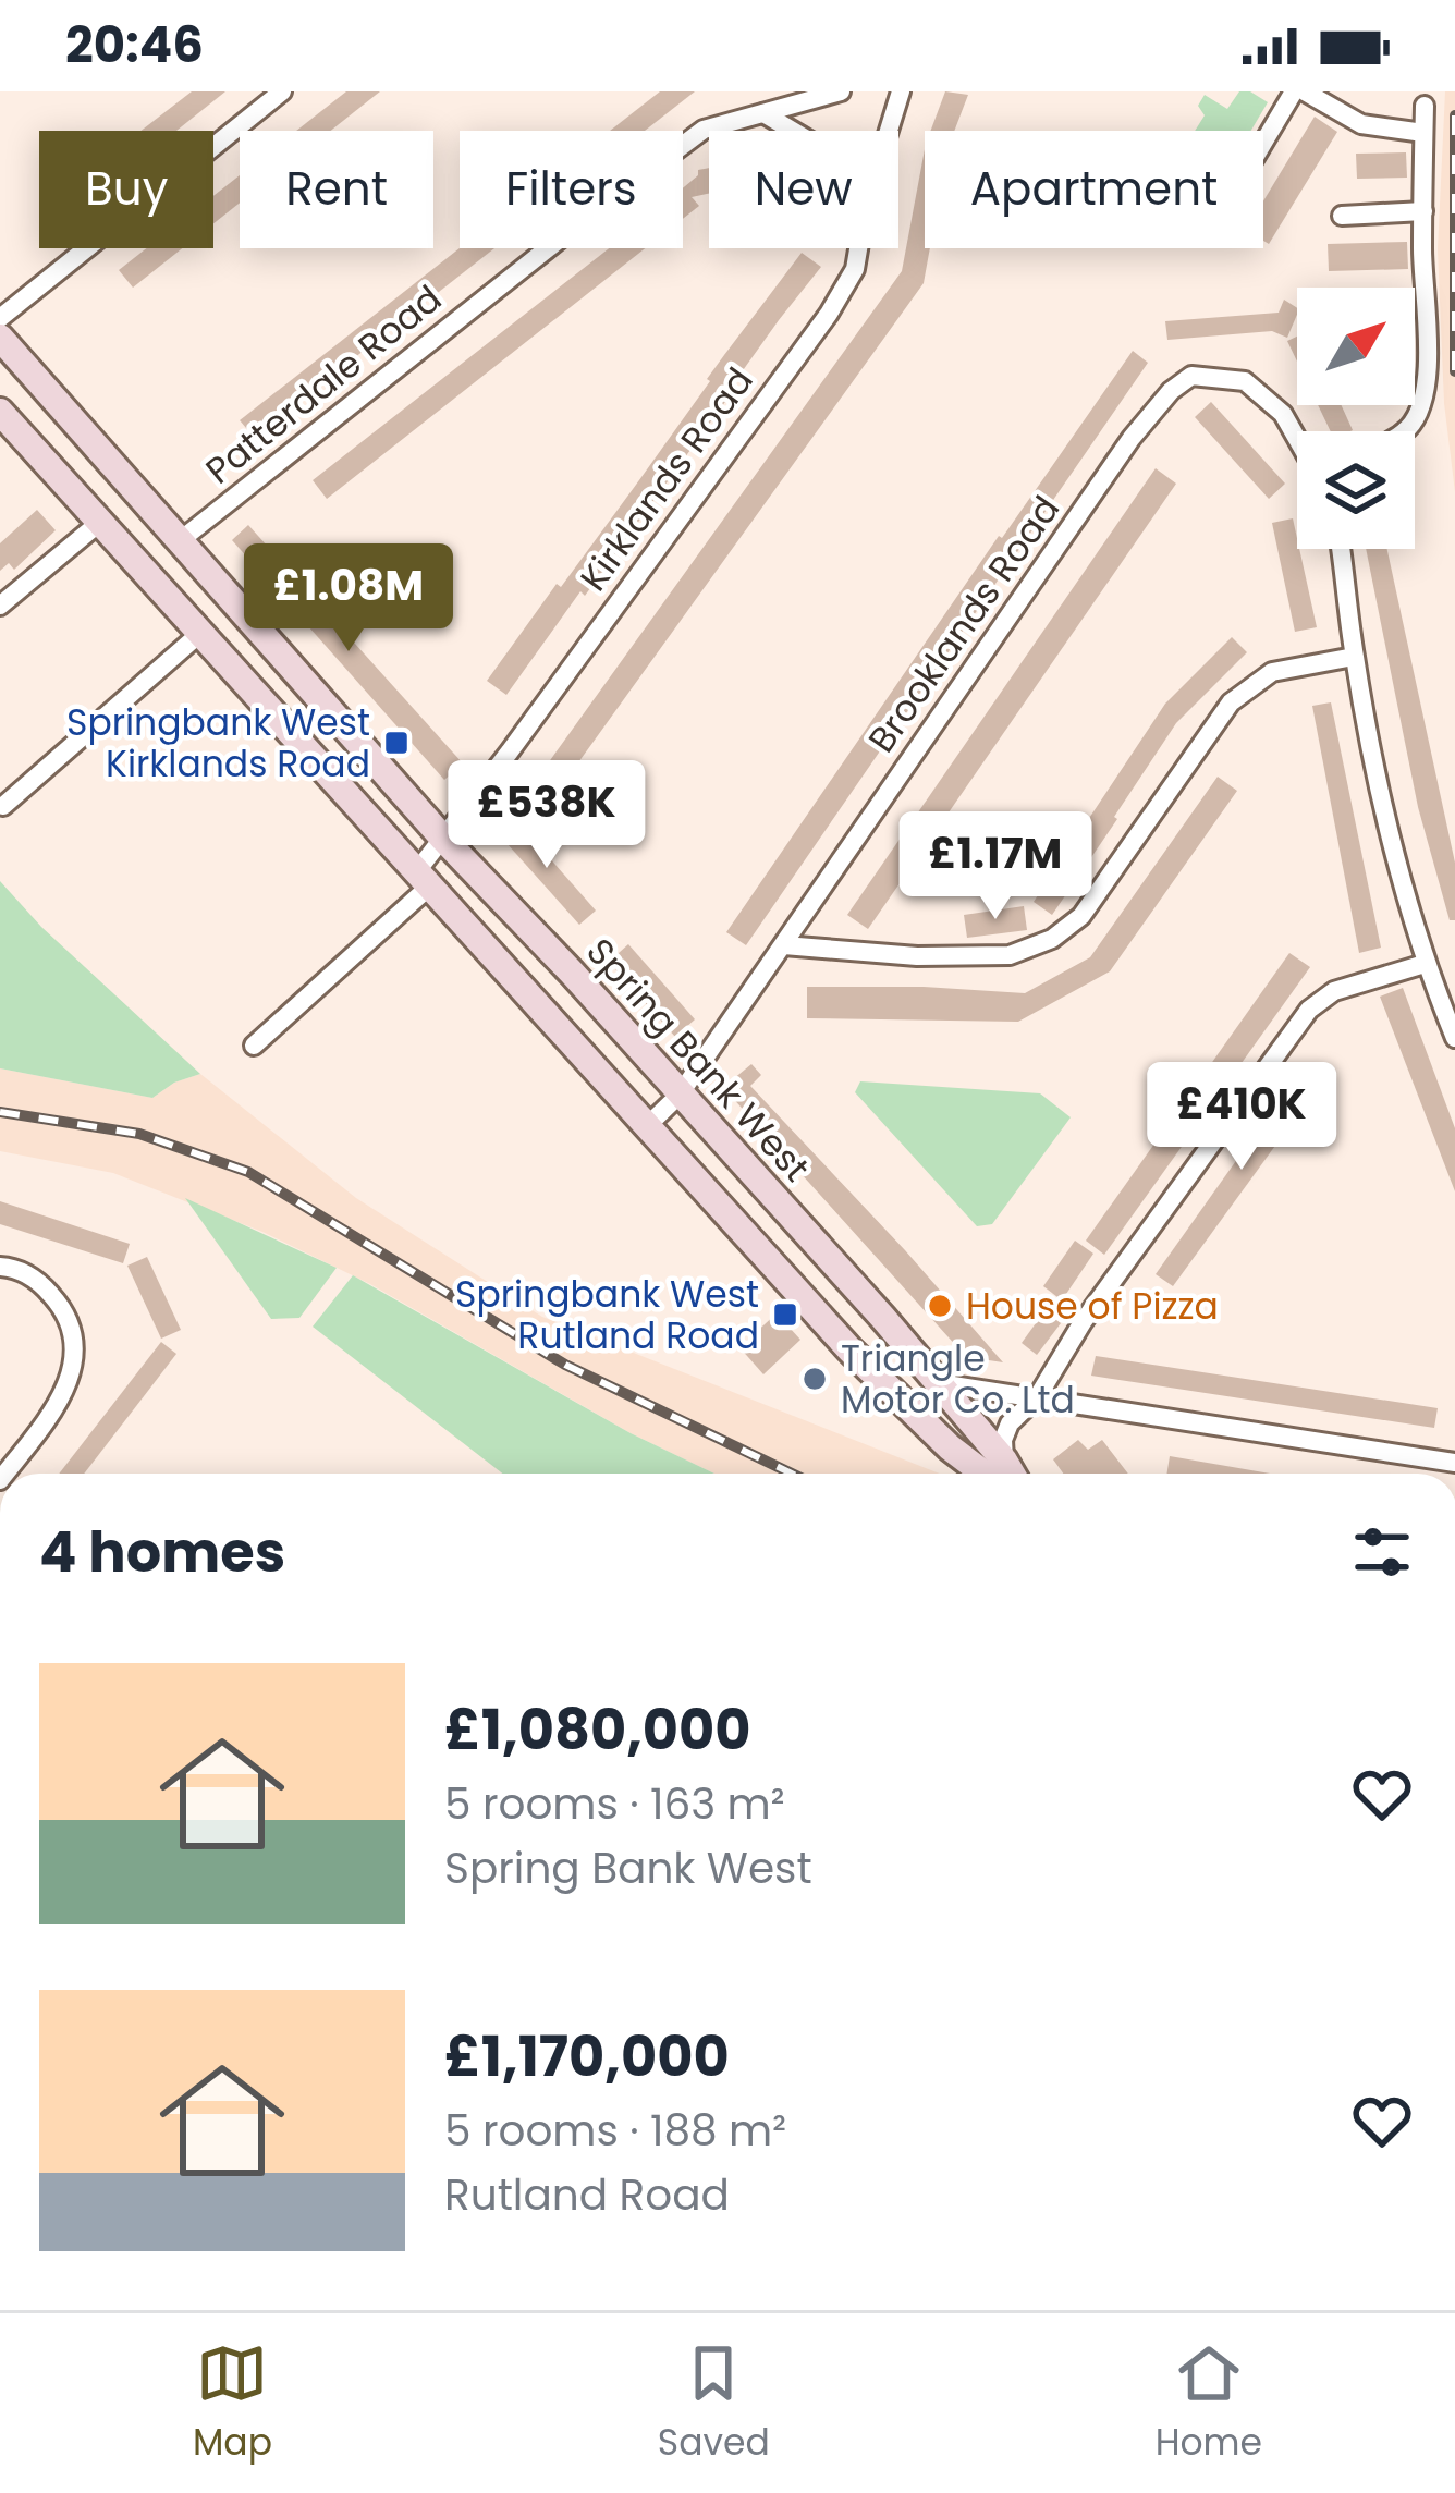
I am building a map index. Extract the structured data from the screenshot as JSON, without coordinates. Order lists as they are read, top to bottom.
{
  "streets": {
    "street": [
      "Patterdale Road",
      "Kirklands Road",
      "Brooklands Road",
      "Spring Bank West"
    ]
  },
  "crossings": [
    ["Patterdale Road", "Spring Bank West"],
    ["Kirklands Road", "Spring Bank West"],
    ["Brooklands Road", "Spring Bank West"]
  ],
  "places": {
    "transit": ["Springbank West Kirklands Road", "Springbank West Rutland Road"],
    "other": ["House of Pizza", "Triangle Motor Co. Ltd"]
  },
  "north": "top right",
  "page": {
    "status": "20:46",
    "chip": [
      "Buy",
      "Rent",
      "Filters",
      "New",
      "Apartment"
    ],
    "price": [
      "£1.08M",
      "£538K",
      "£1.17M",
      "£410K"
    ],
    "heading": "4 homes",
    "list": [
      {
        "name": "£1,080,000",
        "note": "5 rooms · 163 m² · Spring Bank West"
      },
      {
        "name": "£1,170,000",
        "note": "5 rooms · 188 m² · Rutland Road"
      }
    ],
    "tabs": ["Map", "Saved", "Home"]
  }
}
